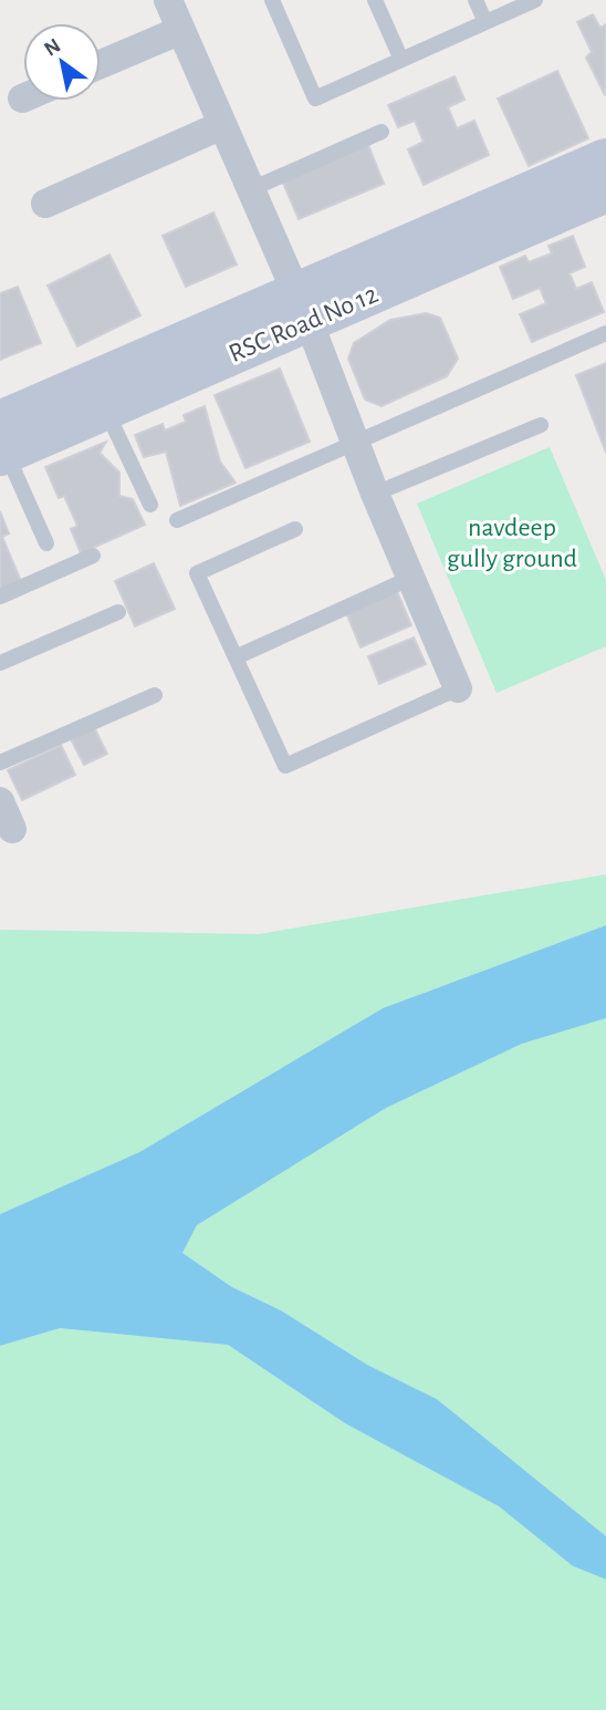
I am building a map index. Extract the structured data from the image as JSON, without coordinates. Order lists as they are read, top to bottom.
{
  "streets": {
    "street": ["RSC Road No 12"]
  },
  "parks": ["navdeep gully ground"],
  "north": "top left"
}
